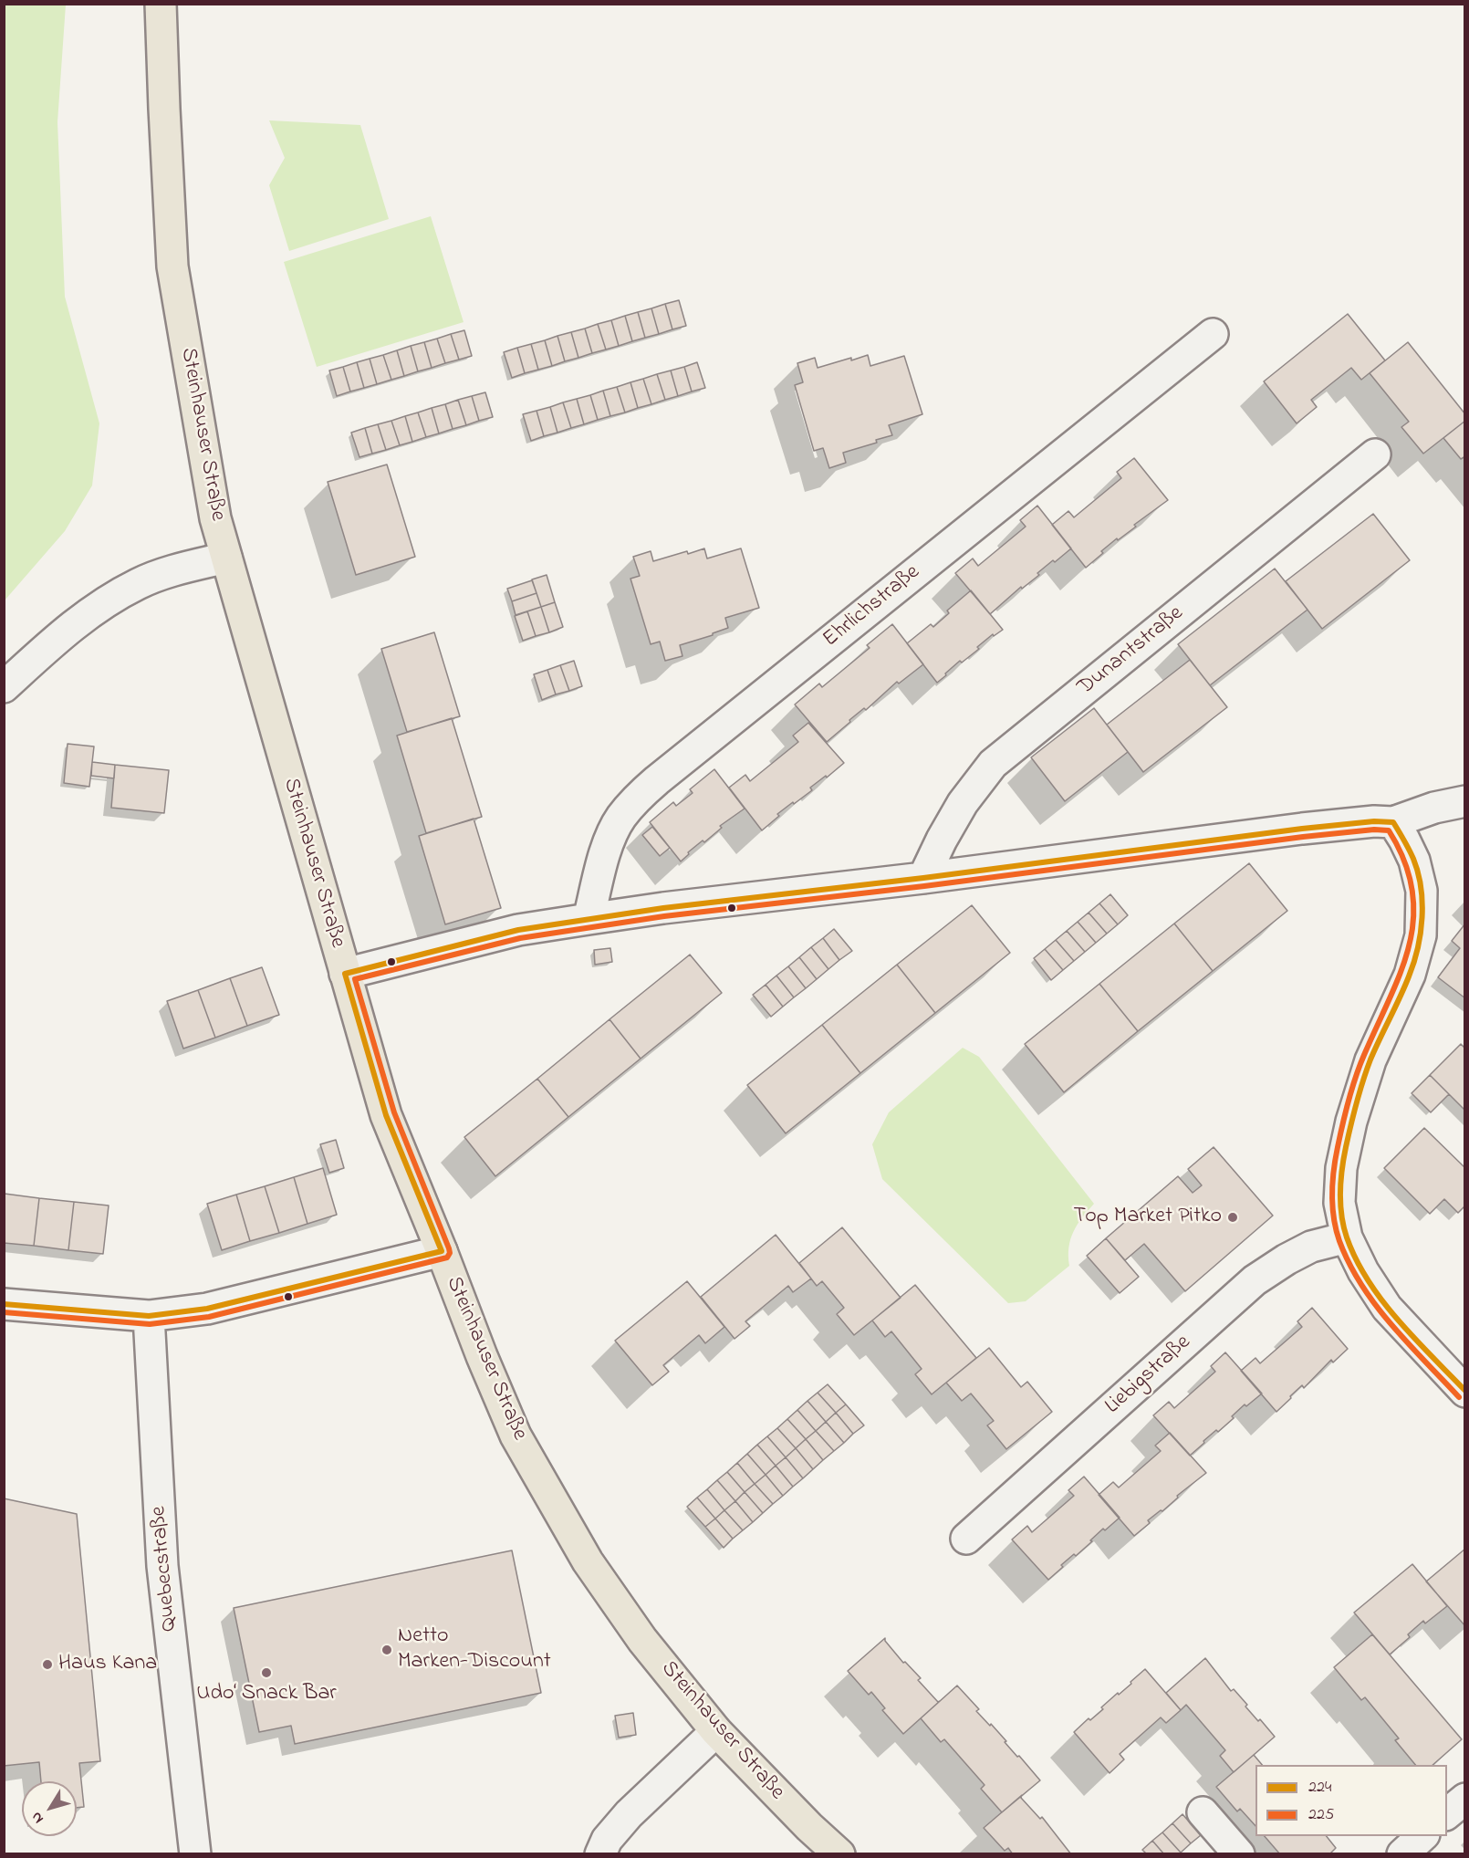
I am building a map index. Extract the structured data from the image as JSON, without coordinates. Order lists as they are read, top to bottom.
{
  "streets": {
    "main road": ["Steinhauser Straße"],
    "street": [
      "Ehrlichstraße",
      "Dunantstraße",
      "Liebigstraße",
      "Quebecstraße"
    ]
  },
  "places": [
    "Top Market Pitko",
    "Netto Marken-Discount",
    "Haus Kana",
    "Udo‘ Snack Bar"
  ],
  "lines": ["transit line 224", "transit line 225"],
  "legend": ["224", "225"],
  "north": "bottom left"
}
